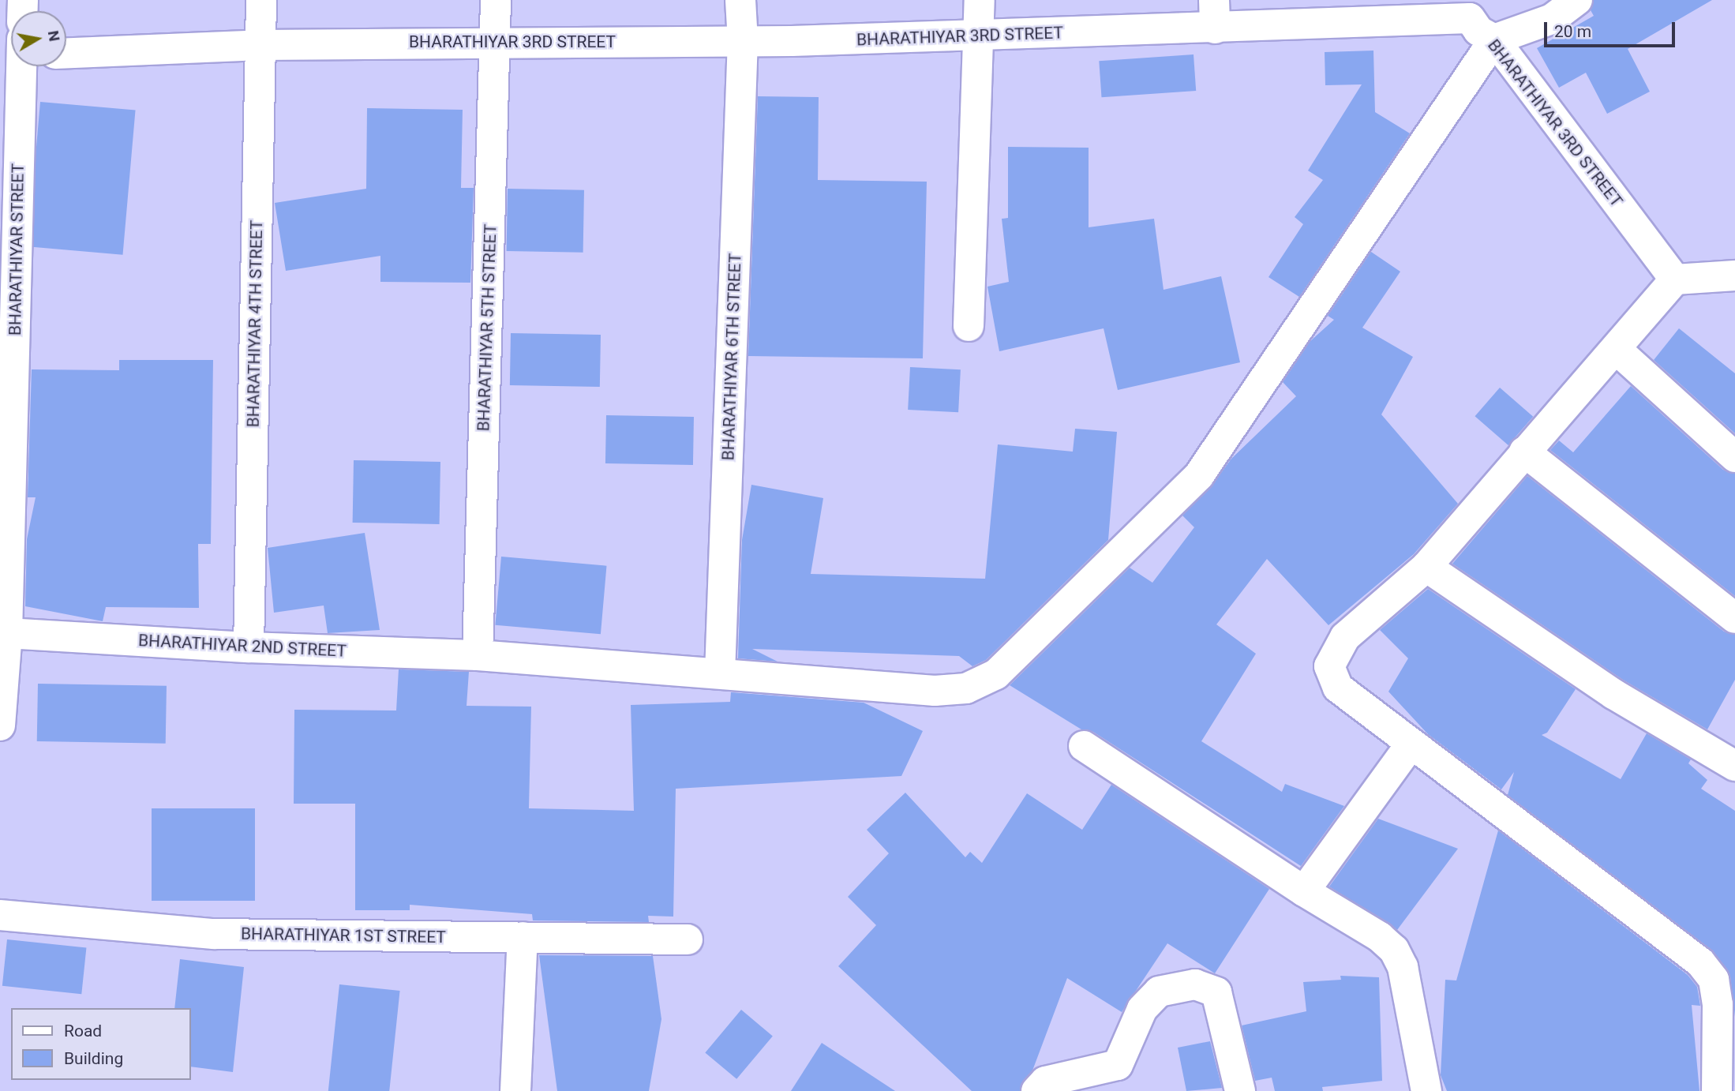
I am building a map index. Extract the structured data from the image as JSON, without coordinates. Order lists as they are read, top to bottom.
{
  "streets": {
    "street": [
      "BHARATHIYAR 3RD STREET",
      "BHARATHIYAR STREET",
      "BHARATHIYAR 4TH STREET",
      "BHARATHIYAR 5TH STREET",
      "BHARATHIYAR 6TH STREET",
      "BHARATHIYAR 2ND STREET",
      "BHARATHIYAR 1ST STREET"
    ]
  },
  "crossings": [
    ["BHARATHIYAR 3RD STREET", "BHARATHIYAR 4TH STREET"],
    ["BHARATHIYAR 3RD STREET", "BHARATHIYAR 5TH STREET"],
    ["BHARATHIYAR 3RD STREET", "BHARATHIYAR 6TH STREET"],
    ["BHARATHIYAR 3RD STREET", "BHARATHIYAR 2ND STREET"],
    ["BHARATHIYAR STREET", "BHARATHIYAR 2ND STREET"],
    ["BHARATHIYAR 4TH STREET", "BHARATHIYAR 2ND STREET"],
    ["BHARATHIYAR 5TH STREET", "BHARATHIYAR 2ND STREET"],
    ["BHARATHIYAR 6TH STREET", "BHARATHIYAR 2ND STREET"]
  ],
  "legend": ["Road", "Building"],
  "scale_bar": "20 m",
  "north": "right"
}
